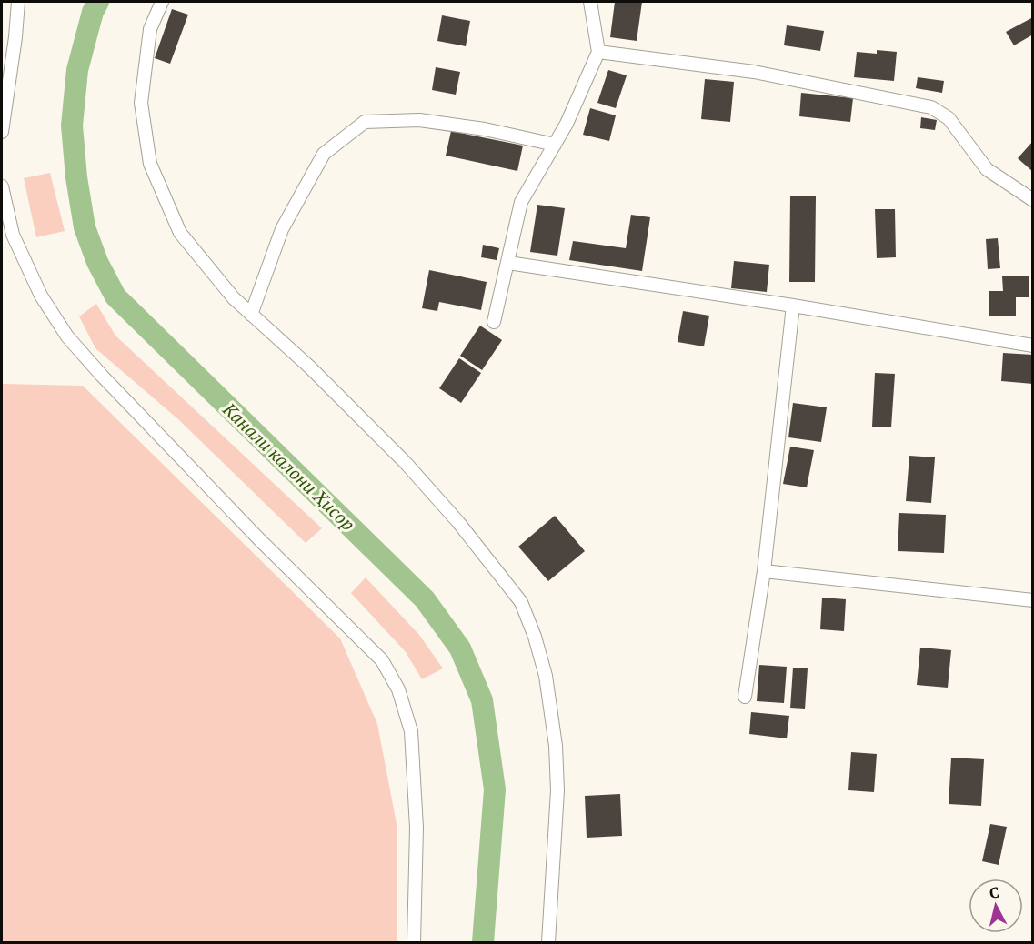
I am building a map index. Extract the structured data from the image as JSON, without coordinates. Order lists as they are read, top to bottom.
{
  "water": ["Канали калони Ҳисор"],
  "north": "top"
}
